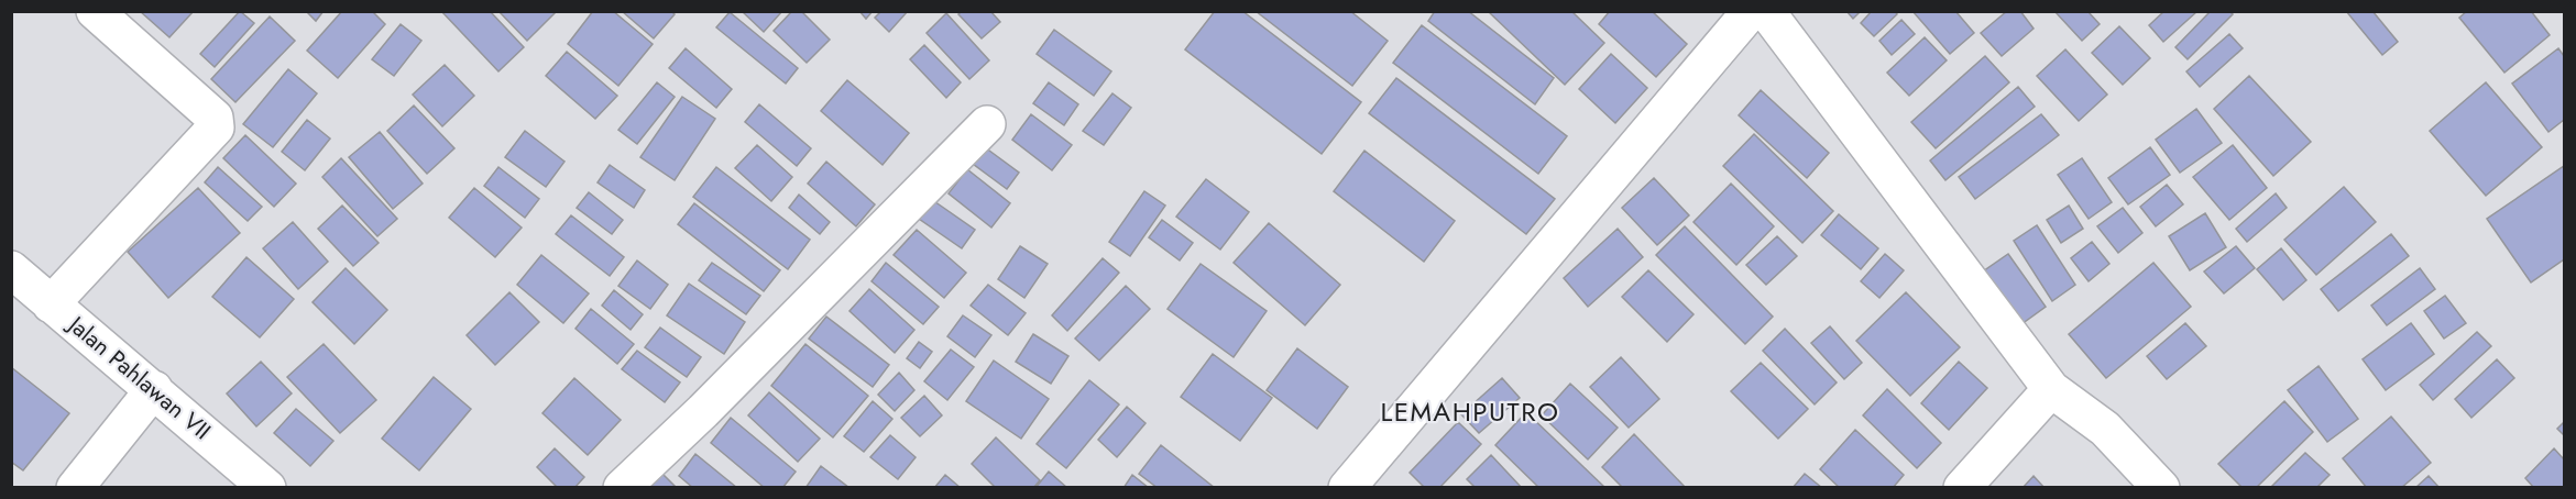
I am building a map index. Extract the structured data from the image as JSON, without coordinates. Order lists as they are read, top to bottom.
{
  "streets": {
    "street": ["Jalan Pahlawan VII"]
  },
  "districts": ["LEMAHPUTRO"]
}
